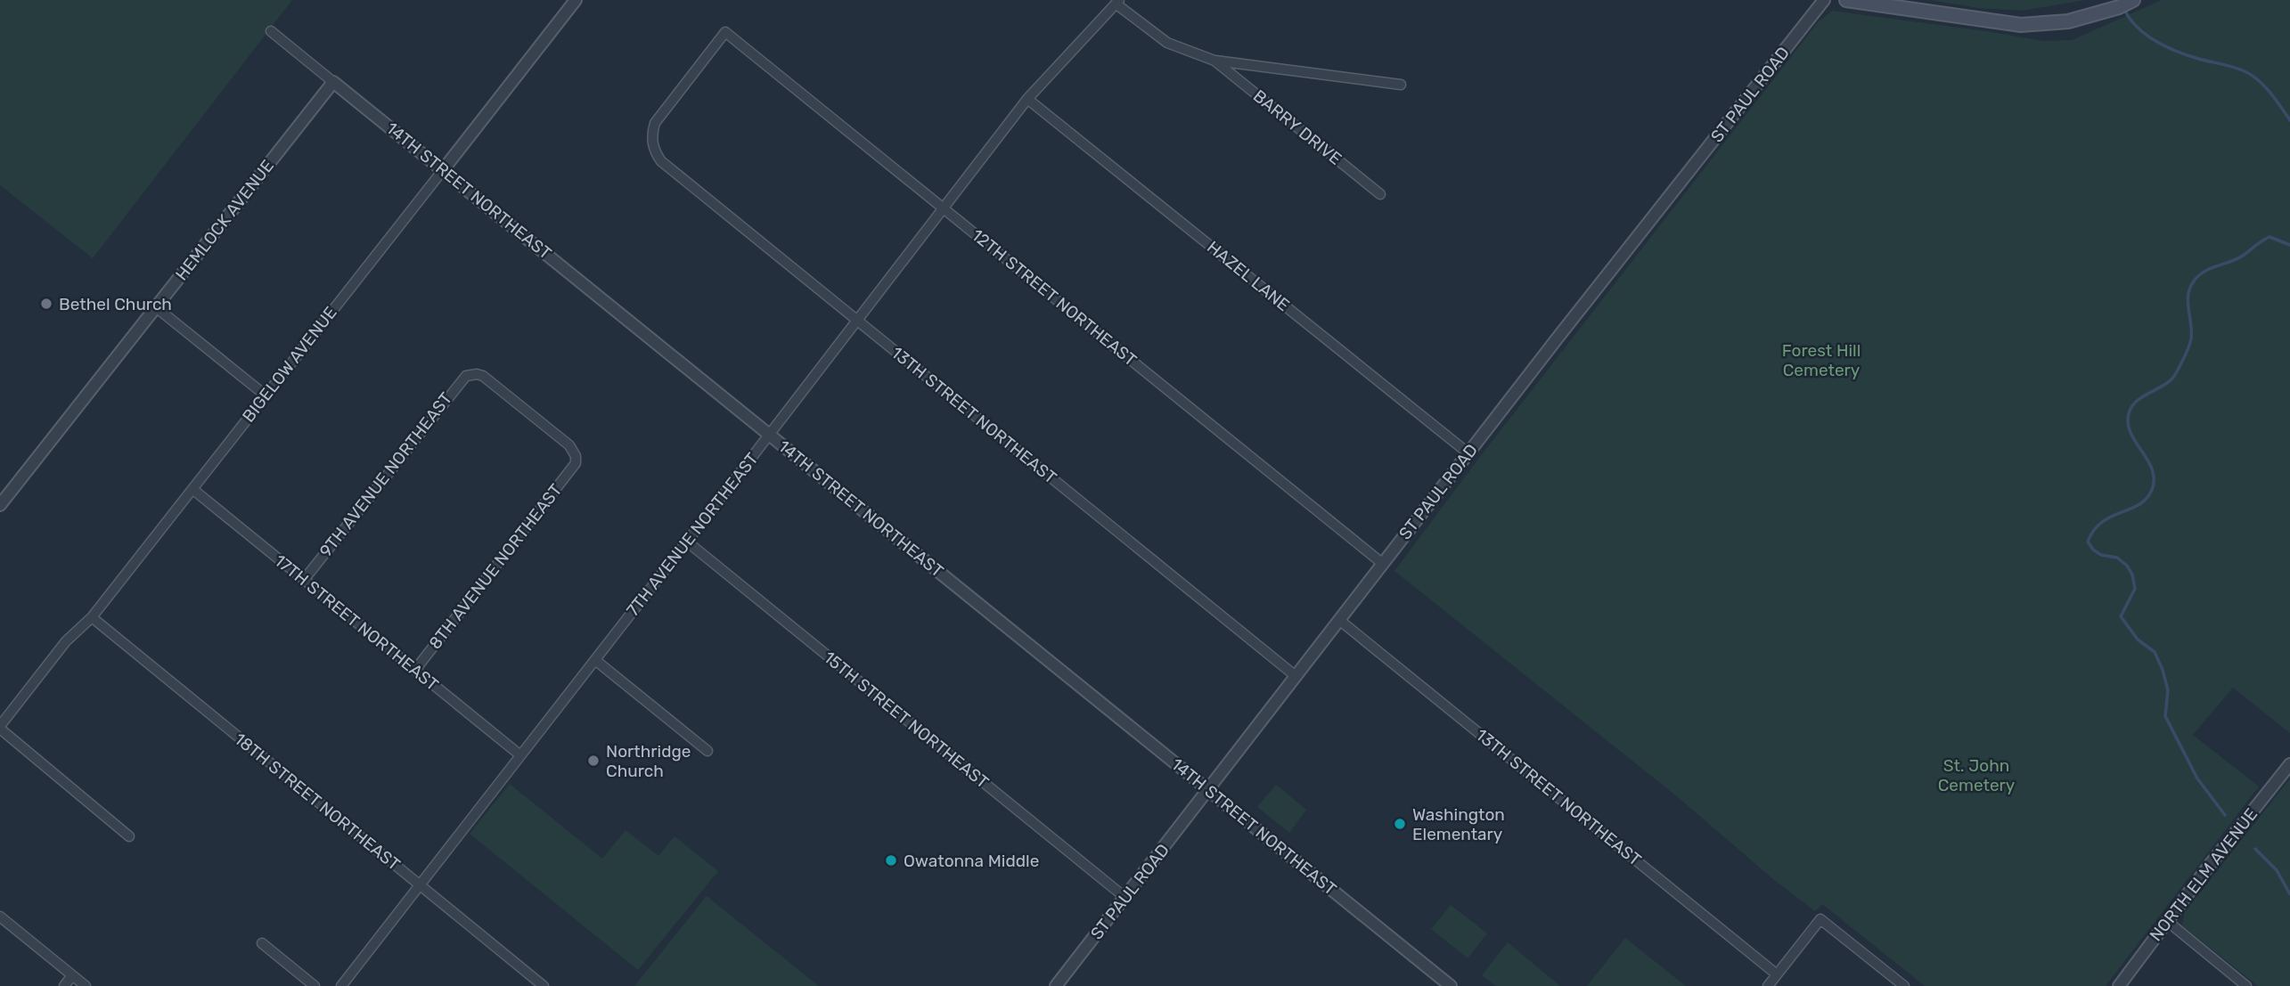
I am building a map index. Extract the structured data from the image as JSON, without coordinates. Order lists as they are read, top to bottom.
{
  "streets": {
    "street": [
      "ST PAUL ROAD",
      "BARRY DRIVE",
      "14TH STREET NORTHEAST",
      "HEMLOCK AVENUE",
      "HAZEL LANE",
      "12TH STREET NORTHEAST",
      "BIGELOW AVENUE",
      "13TH STREET NORTHEAST",
      "9TH AVENUE NORTHEAST",
      "7TH AVENUE NORTHEAST",
      "8TH AVENUE NORTHEAST",
      "17TH STREET NORTHEAST",
      "15TH STREET NORTHEAST",
      "18TH STREET NORTHEAST",
      "NORTH ELM AVENUE"
    ]
  },
  "crossings": [
    ["ST PAUL ROAD", "14TH STREET NORTHEAST"],
    ["ST PAUL ROAD", "HAZEL LANE"],
    ["ST PAUL ROAD", "12TH STREET NORTHEAST"],
    ["ST PAUL ROAD", "13TH STREET NORTHEAST"],
    ["ST PAUL ROAD", "15TH STREET NORTHEAST"],
    ["BARRY DRIVE", "7TH AVENUE NORTHEAST"],
    ["14TH STREET NORTHEAST", "HEMLOCK AVENUE"],
    ["14TH STREET NORTHEAST", "BIGELOW AVENUE"],
    ["14TH STREET NORTHEAST", "7TH AVENUE NORTHEAST"],
    ["HAZEL LANE", "7TH AVENUE NORTHEAST"],
    ["12TH STREET NORTHEAST", "13TH STREET NORTHEAST"],
    ["12TH STREET NORTHEAST", "7TH AVENUE NORTHEAST"],
    ["BIGELOW AVENUE", "17TH STREET NORTHEAST"],
    ["BIGELOW AVENUE", "18TH STREET NORTHEAST"],
    ["13TH STREET NORTHEAST", "7TH AVENUE NORTHEAST"],
    ["9TH AVENUE NORTHEAST", "8TH AVENUE NORTHEAST"],
    ["9TH AVENUE NORTHEAST", "17TH STREET NORTHEAST"],
    ["7TH AVENUE NORTHEAST", "17TH STREET NORTHEAST"],
    ["7TH AVENUE NORTHEAST", "15TH STREET NORTHEAST"],
    ["7TH AVENUE NORTHEAST", "18TH STREET NORTHEAST"],
    ["8TH AVENUE NORTHEAST", "17TH STREET NORTHEAST"]
  ],
  "parks": ["Forest Hill Cemetery", "St. John Cemetery"],
  "places": [
    "Bethel Church",
    "Northridge Church",
    "Washington Elementary",
    "Owatonna Middle"
  ]
}
